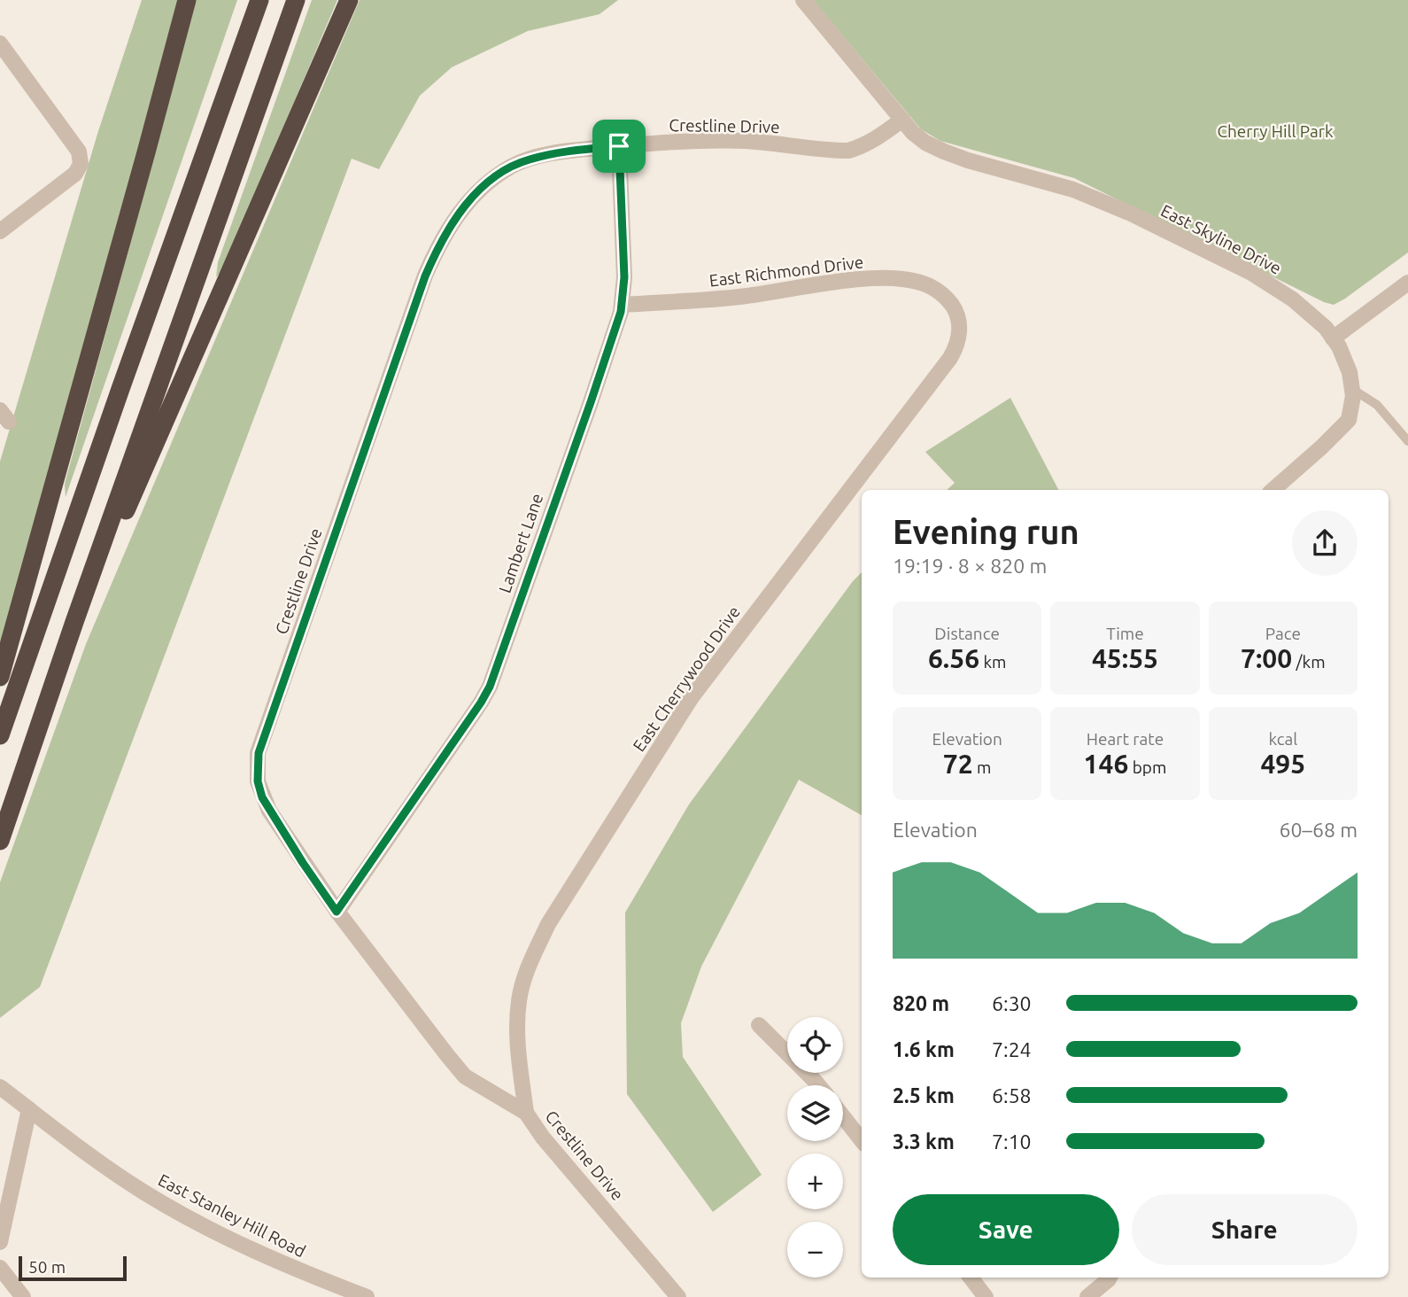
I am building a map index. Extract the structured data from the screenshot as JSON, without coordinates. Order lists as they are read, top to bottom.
{
  "streets": {
    "street": [
      "Crestline Drive",
      "East Skyline Drive",
      "East Richmond Drive",
      "Lambert Lane",
      "East Cherrywood Drive",
      "East Stanley Hill Road"
    ]
  },
  "crossings": [
    ["Crestline Drive", "East Skyline Drive"],
    ["Crestline Drive", "Lambert Lane"],
    ["Crestline Drive", "East Cherrywood Drive"],
    ["East Richmond Drive", "Lambert Lane"],
    ["East Richmond Drive", "East Cherrywood Drive"]
  ],
  "parks": ["Cherry Hill Park"],
  "scale_bar": "50 m",
  "page": {
    "heading": ["Evening run", "19:19 · 8 × 820 m"],
    "stats": [
      ["Distance", "6.56 km"],
      ["Time", "45:55"],
      ["Pace", "7:00 /km"],
      ["Elevation", "72 m"],
      ["Heart rate", "146 bpm"],
      ["kcal", "495"]
    ],
    "chart": ["Elevation", "60–68 m"],
    "list": [
      {
        "name": "820 m",
        "note": "6:30"
      },
      {
        "name": "1.6 km",
        "note": "7:24"
      },
      {
        "name": "2.5 km",
        "note": "6:58"
      },
      {
        "name": "3.3 km",
        "note": "7:10"
      }
    ],
    "map_buttons": ["+", "−"],
    "buttons": ["Save", "Share"],
    "scale": "50 m"
  }
}
